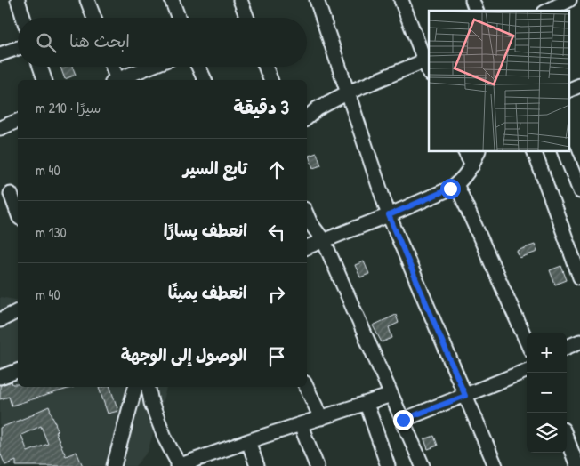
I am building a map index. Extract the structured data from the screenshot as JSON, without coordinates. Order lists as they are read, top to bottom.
{
  "page": {
    "search": "ابحث هنا",
    "heading": ["3 دقيقة", "سيرًا · 210 m"],
    "list": [
      ["تابع السير", "40 m"],
      ["انعطف يسارًا", "130 m"],
      ["انعطف يمينًا", "40 m"],
      "الوصول إلى الوجهة"
    ],
    "map_buttons": ["+", "−"]
  }
}
